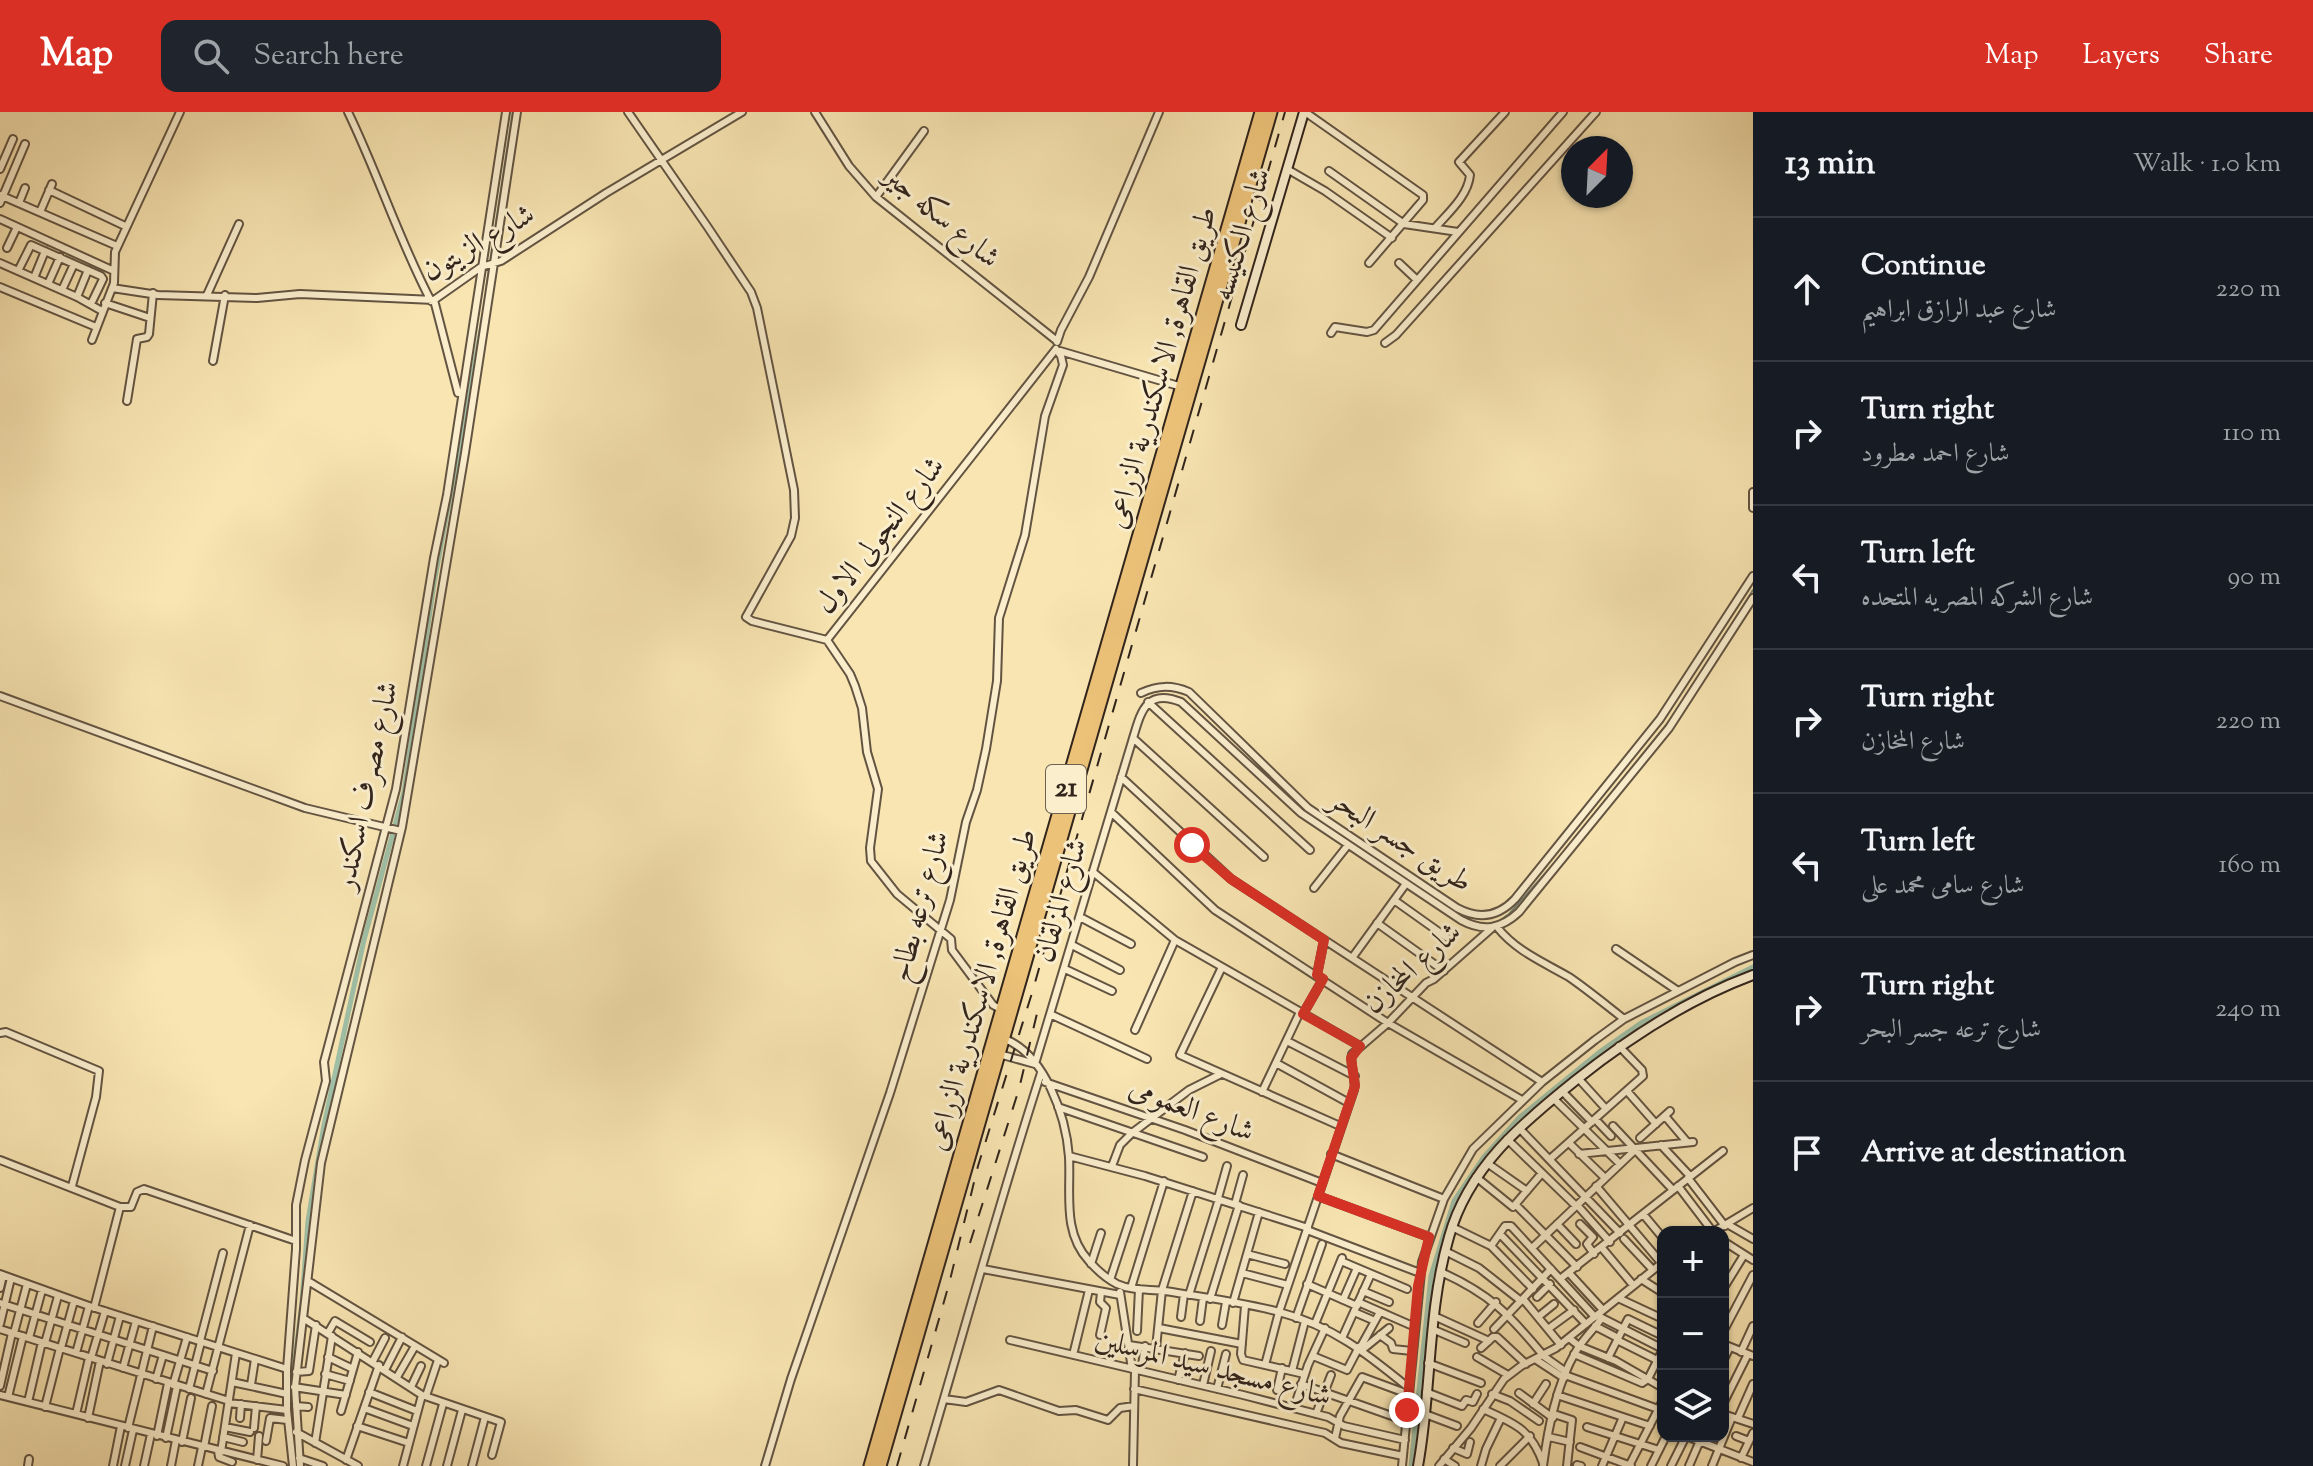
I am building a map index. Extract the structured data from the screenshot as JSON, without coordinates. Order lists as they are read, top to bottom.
{
  "streets": {
    "highway": ["طريق القاهرة, الاسكندرية الزراعى", "21"],
    "street": [
      "شارع سكه جير",
      "شارع الكنيسه",
      "شارع الزيتون",
      "شارع النجولى الاول",
      "شارع مصرف اسكندر",
      "طريق جسر البحر",
      "شارع المزلقان",
      "شارع ترعه بطاح",
      "شارع المخازن",
      "شارع العمومى",
      "شارع مسجد سيد المرسلين"
    ]
  },
  "crossings": [
    ["شارع سكه جير", "شارع ترعه بطاح"],
    ["شارع الزيتون", "شارع مصرف اسكندر"],
    ["شارع النجولى الاول", "شارع ترعه بطاح"],
    ["طريق جسر البحر", "شارع المزلقان"],
    ["طريق جسر البحر", "شارع المخازن"],
    ["شارع المخازن", "شارع العمومى"]
  ],
  "north": "top right",
  "page": {
    "header": "Map",
    "search": "Search here",
    "nav": ["Map", "Layers", "Share"],
    "heading": ["13 min", "Walk · 1.0 km"],
    "list": [
      ["Continue", "شارع عبد الرازق ابراهيم", "220 m"],
      ["Turn right", "شارع احمد مطرود", "110 m"],
      ["Turn left", "شارع الشركه المصريه المتحده", "90 m"],
      ["Turn right", "شارع المخازن", "220 m"],
      ["Turn left", "شارع سامى محمد على", "160 m"],
      ["Turn right", "شارع ترعه جسر البحر", "240 m"],
      "Arrive at destination"
    ],
    "map_buttons": ["+", "−"]
  }
}
